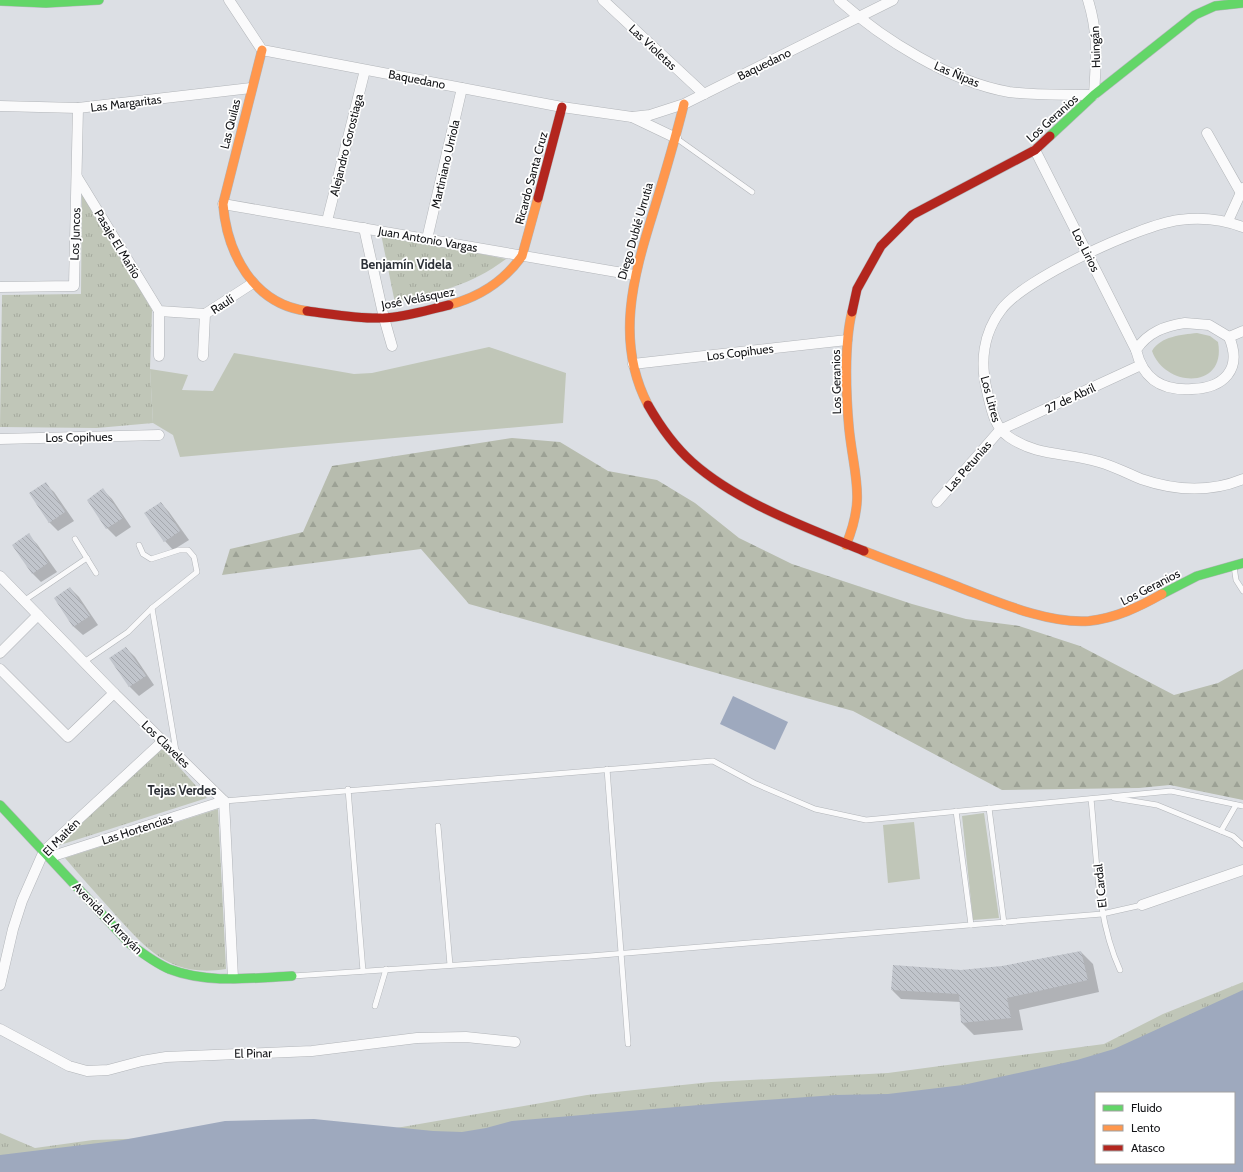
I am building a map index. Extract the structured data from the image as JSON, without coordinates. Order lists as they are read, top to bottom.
{
  "streets": {
    "street": [
      "Las Violetas",
      "Huingán",
      "Baquedano",
      "Las Ñipas",
      "Las Margaritas",
      "Los Geranios",
      "Las Quilas",
      "Alejandro Gorostiaga",
      "Martiniano Urriola",
      "Ricardo Santa Cruz",
      "Diego Dublé Urrutia",
      "Los Juncos",
      "Juan Antonio Vargas",
      "Pasaje El Mañío",
      "Los Lirios",
      "José Velásquez",
      "Raulí",
      "Los Copihues",
      "27 de Abril",
      "Los Litres",
      "Las Petunias",
      "Los Claveles",
      "Las Hortencias",
      "El Maitén",
      "Avenida El Arrayán",
      "El Pinar"
    ],
    "lane": ["El Cardal"]
  },
  "crossings": [
    ["Las Violetas", "Baquedano"],
    ["Huingán", "Las Ñipas"],
    ["Huingán", "Los Geranios"],
    ["Baquedano", "Las Ñipas"],
    ["Baquedano", "Las Quilas"],
    ["Baquedano", "Alejandro Gorostiaga"],
    ["Baquedano", "Martiniano Urriola"],
    ["Baquedano", "Ricardo Santa Cruz"],
    ["Baquedano", "Diego Dublé Urrutia"],
    ["Las Ñipas", "Los Geranios"],
    ["Las Margaritas", "Las Quilas"],
    ["Las Margaritas", "Los Juncos"],
    ["Los Geranios", "Diego Dublé Urrutia"],
    ["Los Geranios", "Los Lirios"],
    ["Los Geranios", "Los Copihues"],
    ["Las Quilas", "Juan Antonio Vargas"],
    ["Las Quilas", "José Velásquez"],
    ["Alejandro Gorostiaga", "Juan Antonio Vargas"],
    ["Martiniano Urriola", "Juan Antonio Vargas"],
    ["Ricardo Santa Cruz", "Juan Antonio Vargas"],
    ["Ricardo Santa Cruz", "José Velásquez"],
    ["Diego Dublé Urrutia", "Juan Antonio Vargas"],
    ["Diego Dublé Urrutia", "Los Copihues"],
    ["Los Juncos", "Pasaje El Mañío"],
    ["Juan Antonio Vargas", "José Velásquez"],
    ["Los Lirios", "27 de Abril"],
    ["Los Lirios", "Los Litres"],
    ["José Velásquez", "Raulí"],
    ["27 de Abril", "Los Litres"],
    ["27 de Abril", "Las Petunias"],
    ["Los Litres", "Las Petunias"],
    ["Los Claveles", "Las Hortencias"],
    ["Los Claveles", "El Maitén"],
    ["Las Hortencias", "El Maitén"],
    ["Las Hortencias", "Avenida El Arrayán"],
    ["El Maitén", "Avenida El Arrayán"]
  ],
  "districts": ["Benjamín Videla", "Tejas Verdes"],
  "legend": ["Fluido", "Lento", "Atasco"]
}
